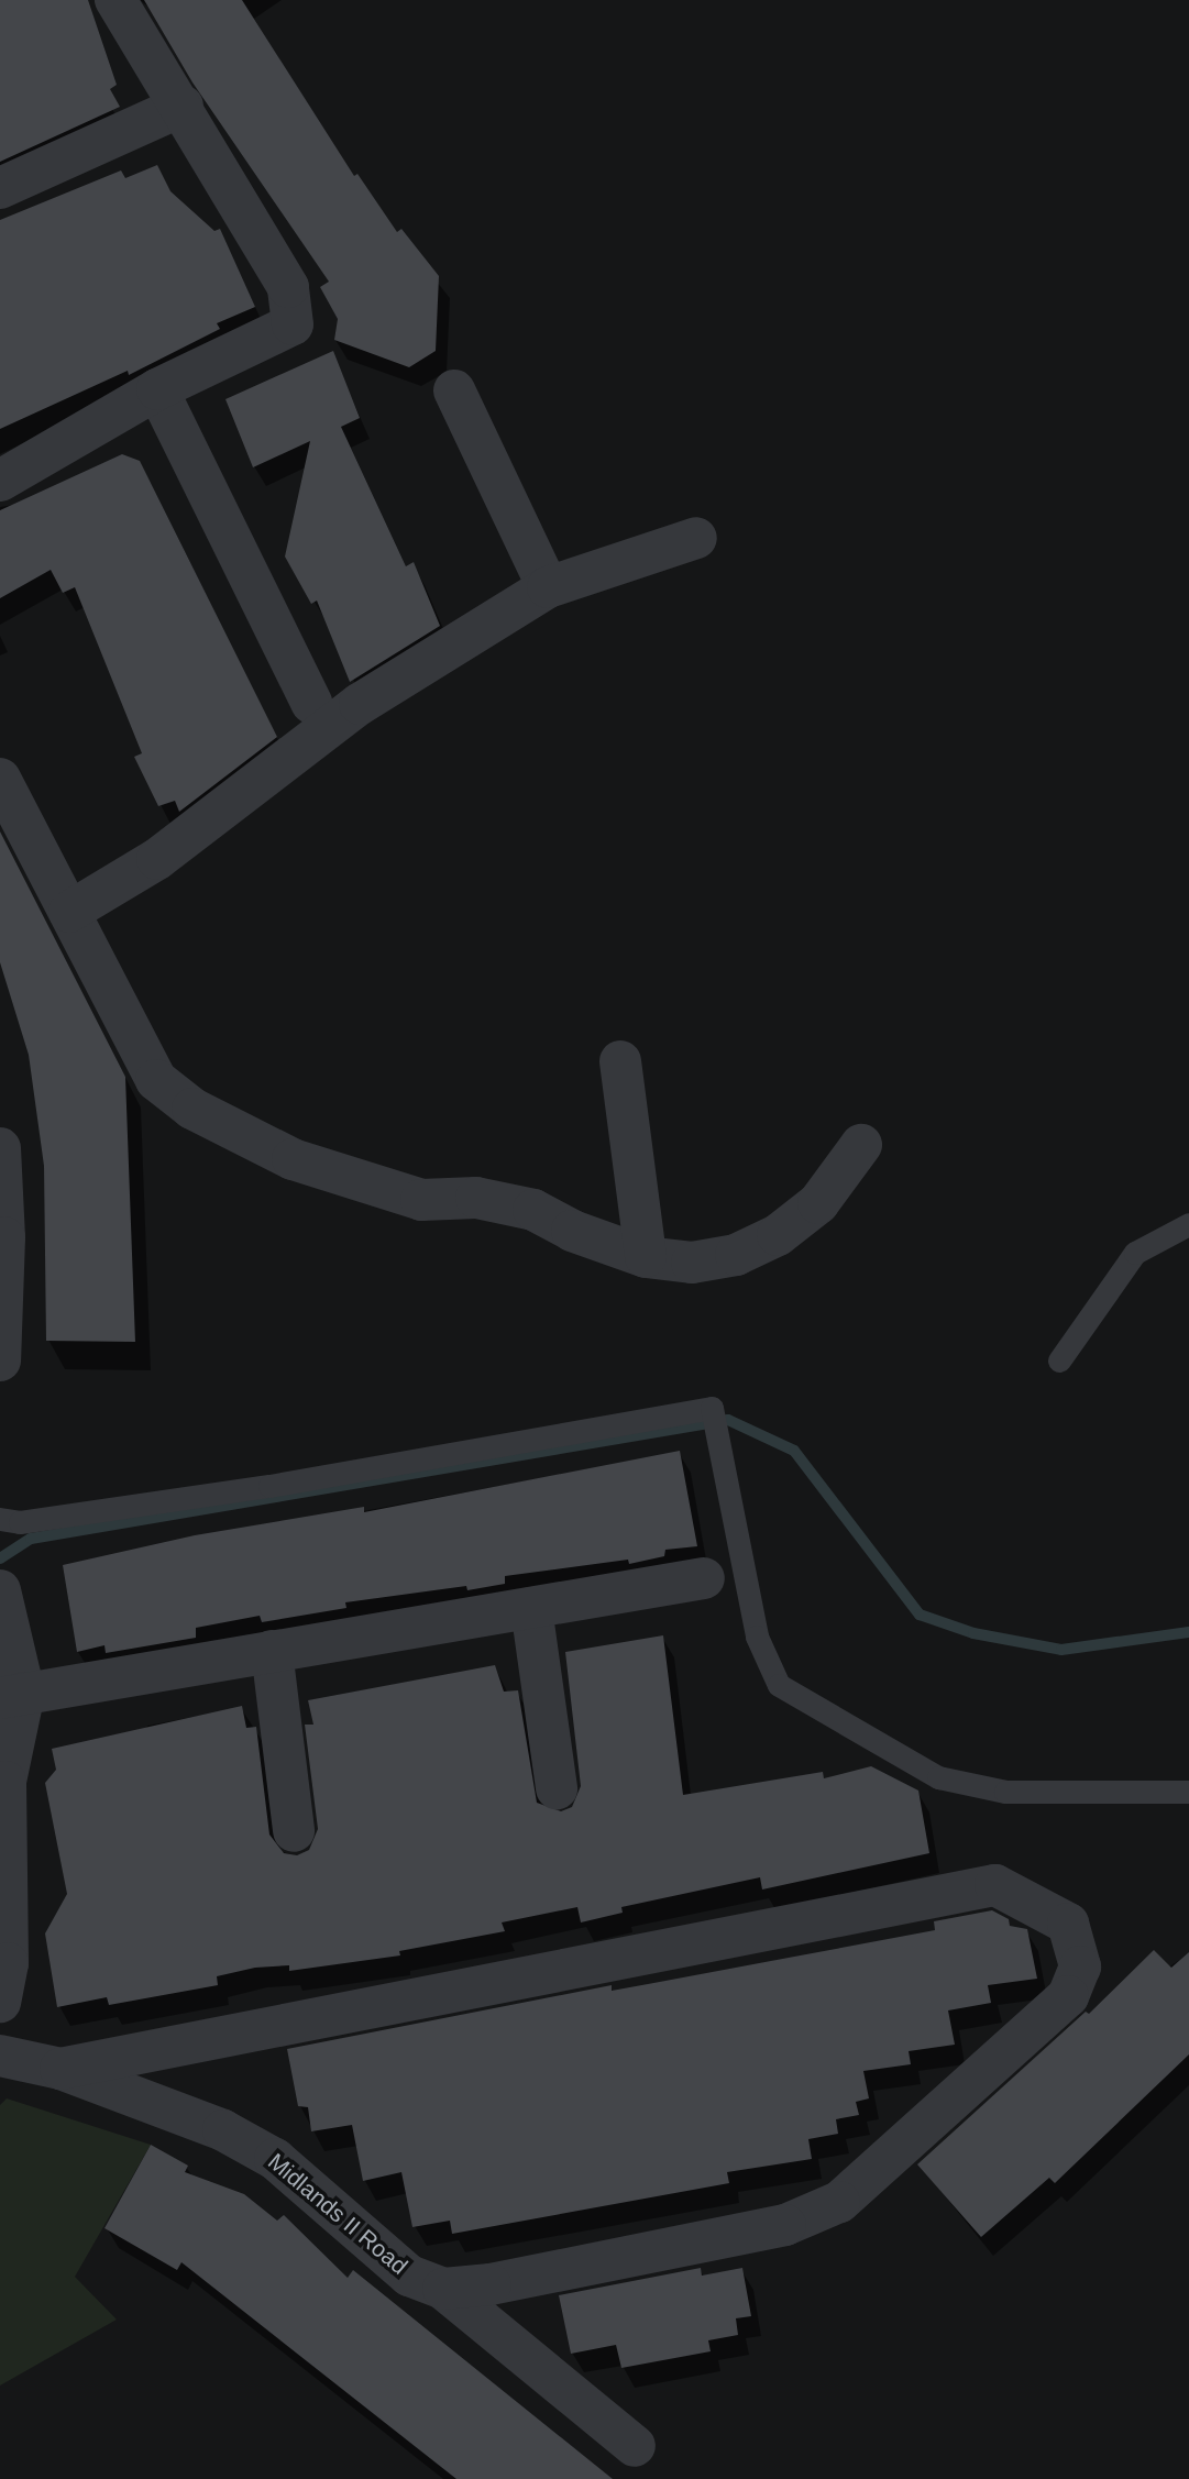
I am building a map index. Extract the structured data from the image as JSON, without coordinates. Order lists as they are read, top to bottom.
{
  "streets": {
    "street": ["Midlands II Road"]
  }
}
